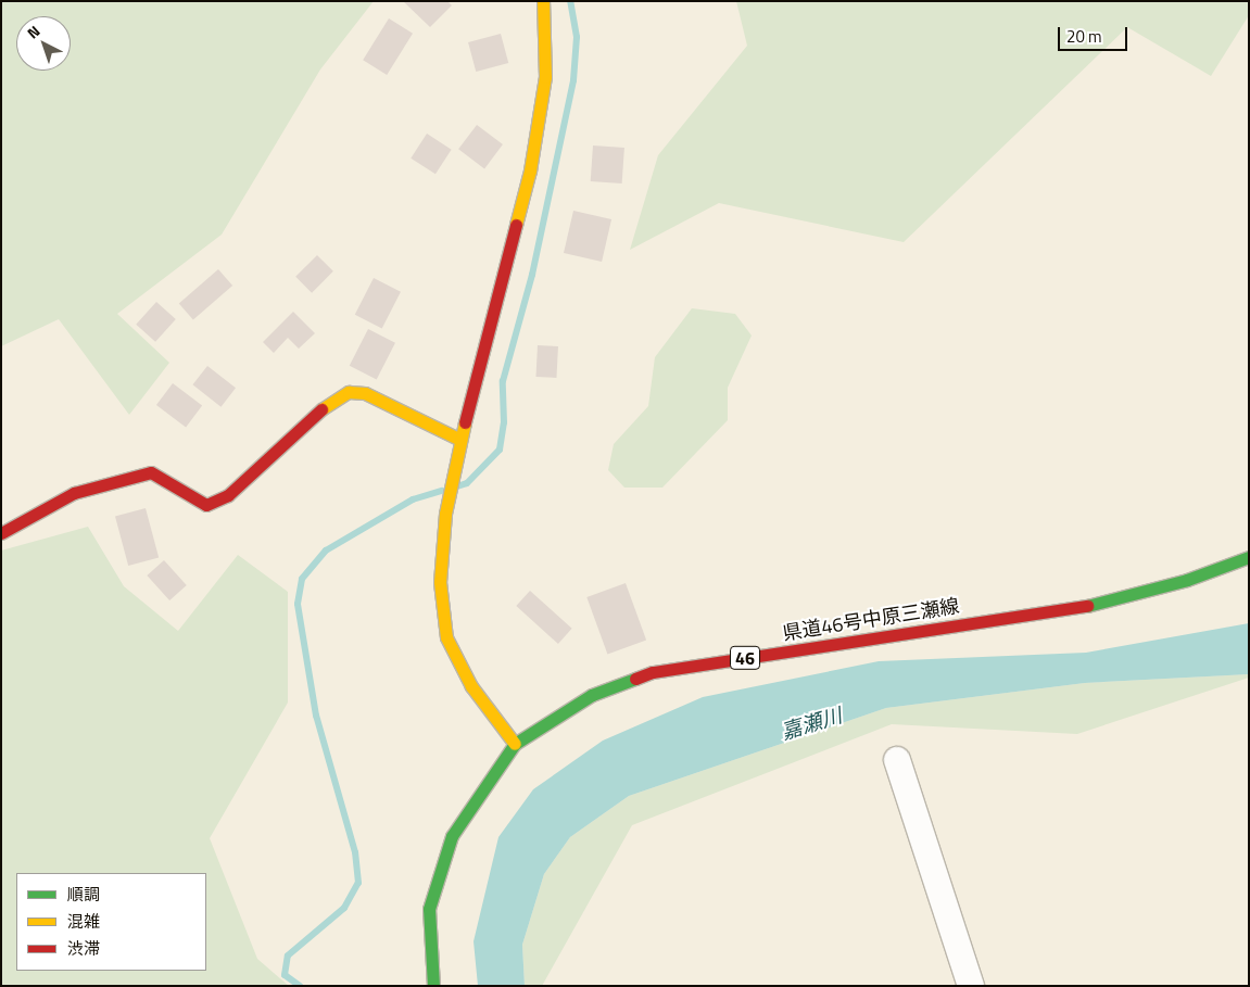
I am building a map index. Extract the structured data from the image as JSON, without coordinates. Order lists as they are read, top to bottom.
{
  "streets": {
    "street": ["県道46号中原三瀬線", "46"]
  },
  "water": ["嘉瀬川"],
  "legend": ["順調", "混雑", "渋滞"],
  "scale_bar": "20 m",
  "north": "top left"
}
